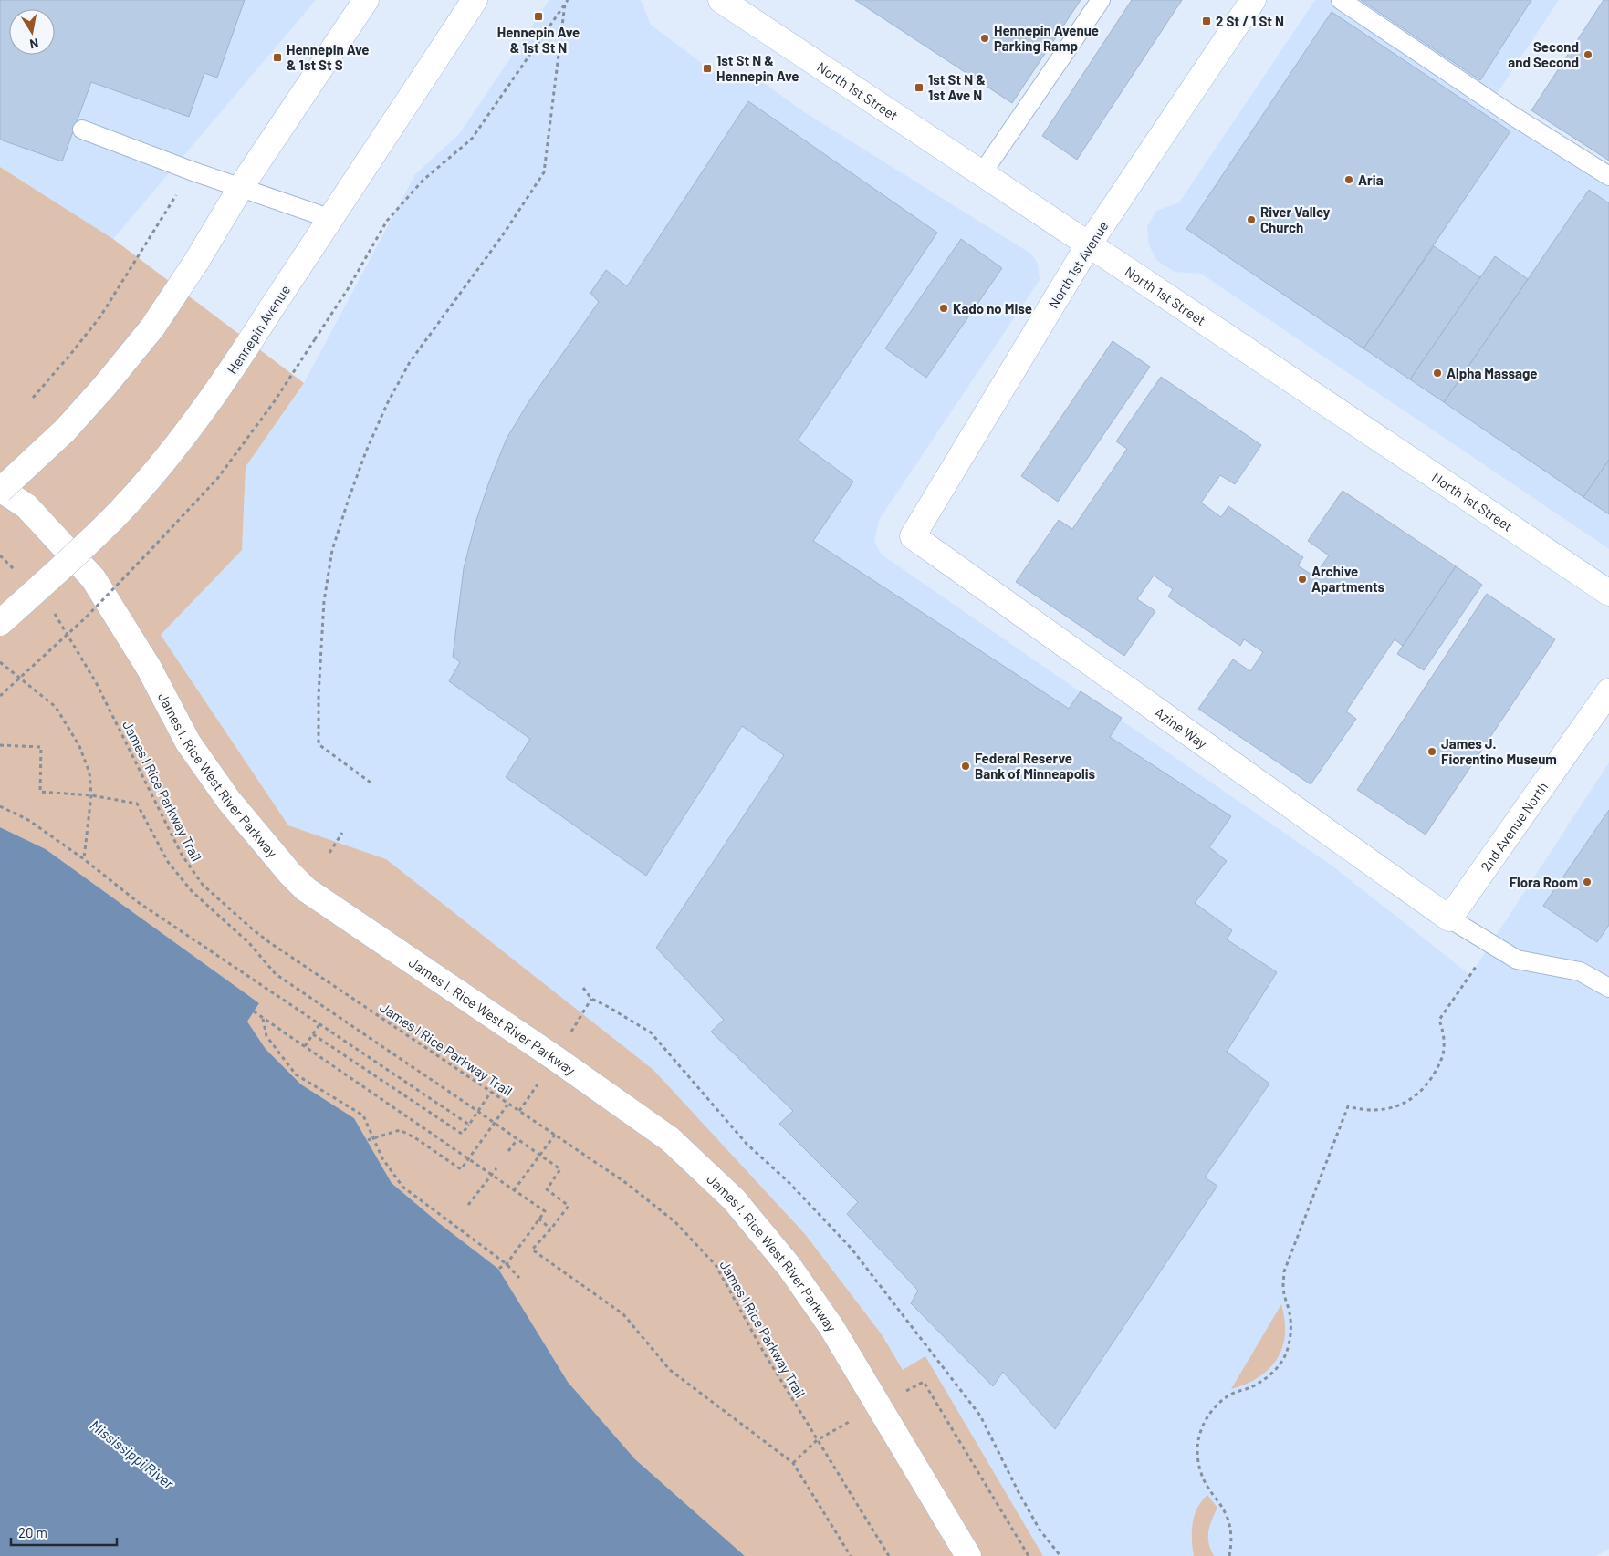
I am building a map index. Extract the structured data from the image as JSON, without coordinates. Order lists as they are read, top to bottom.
{
  "streets": {
    "street": [
      "North 1st Street",
      "North 1st Avenue",
      "Hennepin Avenue",
      "Azine Way",
      "James I. Rice West River Parkway",
      "2nd Avenue North"
    ],
    "path": ["James I Rice Parkway Trail"]
  },
  "crossings": [
    ["North 1st Street", "North 1st Avenue"],
    ["North 1st Avenue", "Azine Way"],
    ["Azine Way", "2nd Avenue North"]
  ],
  "water": ["Mississippi River"],
  "places": {
    "transit": [
      "Hennepin Ave & 1st St N",
      "2 St / 1 St N",
      "Hennepin Ave & 1st St S",
      "1st St N & Hennepin Ave",
      "1st St N & 1st Ave N"
    ],
    "other": [
      "Hennepin Avenue Parking Ramp",
      "Second and Second",
      "Aria",
      "River Valley Church",
      "Kado no Mise",
      "Alpha Massage",
      "Archive Apartments",
      "James J. Fiorentino Museum",
      "Federal Reserve Bank of Minneapolis",
      "Flora Room"
    ]
  },
  "scale_bar": "20 m",
  "north": "bottom"
}
